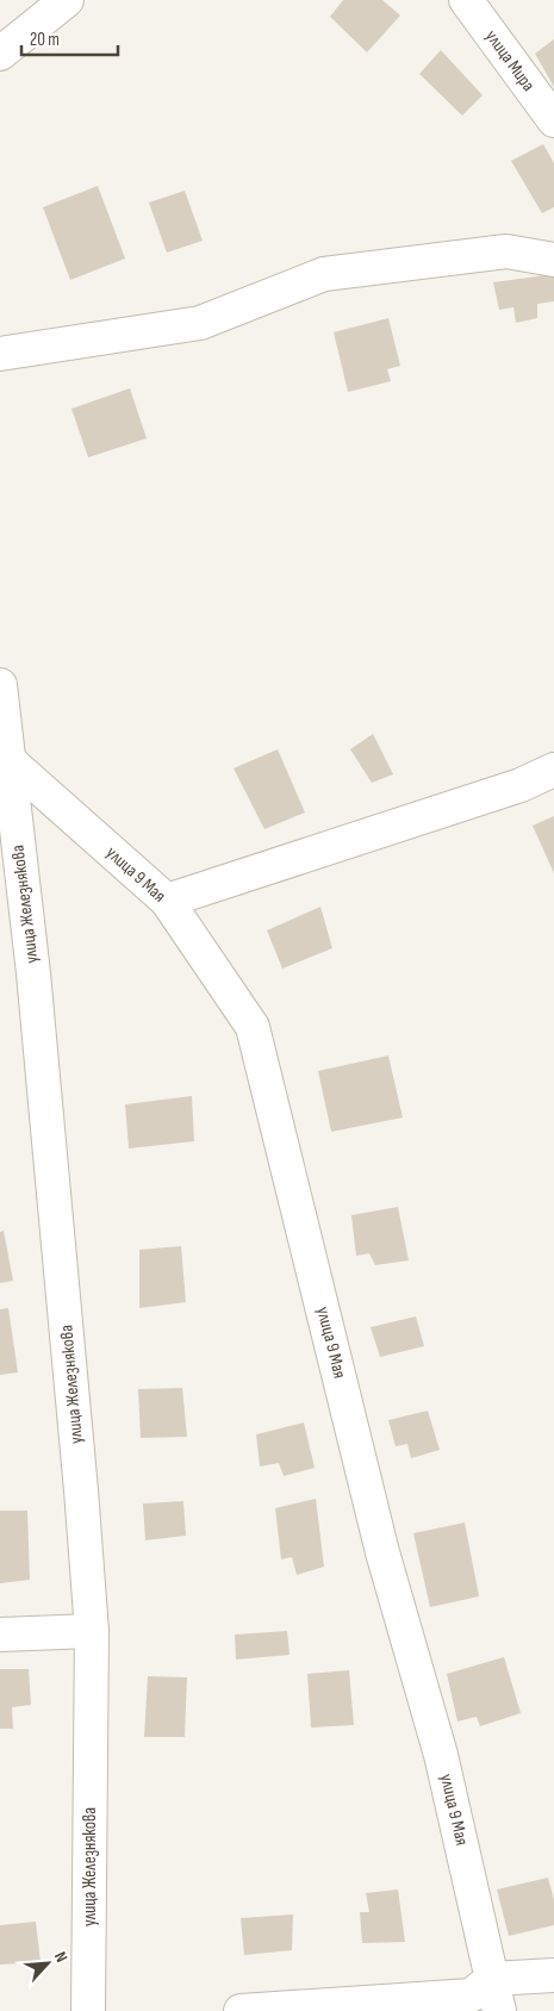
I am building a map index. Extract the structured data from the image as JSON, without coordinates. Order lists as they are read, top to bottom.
{
  "streets": {
    "street": ["улица Мира", "улица 9 Мая", "улица Железнякова"]
  },
  "crossings": [
    ["улица 9 Мая", "улица Железнякова"]
  ],
  "scale_bar": "20 m",
  "north": "top right"
}
